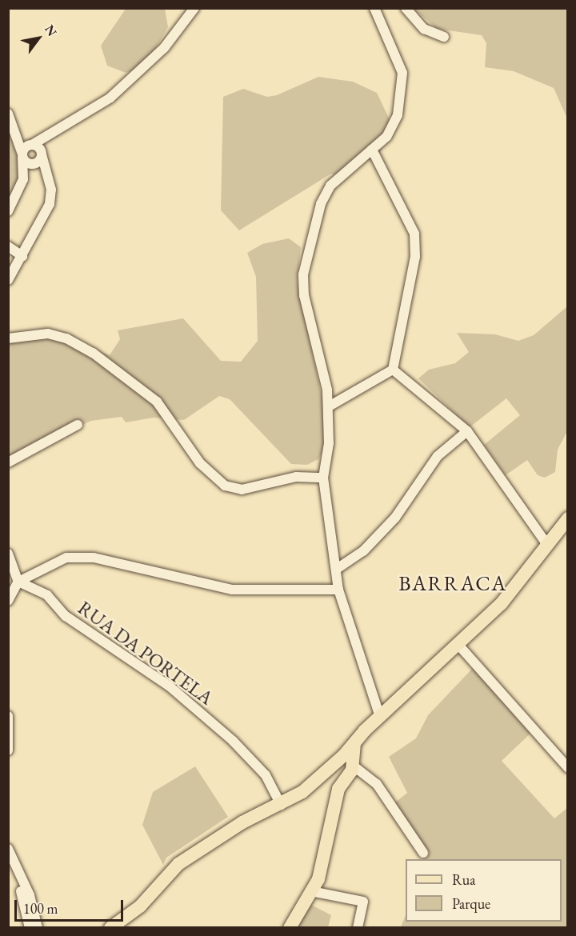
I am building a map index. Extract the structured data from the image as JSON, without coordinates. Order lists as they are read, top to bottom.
{
  "streets": {
    "street": ["RUA DA PORTELA"]
  },
  "districts": ["BARRACA"],
  "legend": ["Rua", "Parque"],
  "scale_bar": "100 m",
  "north": "top right"
}
